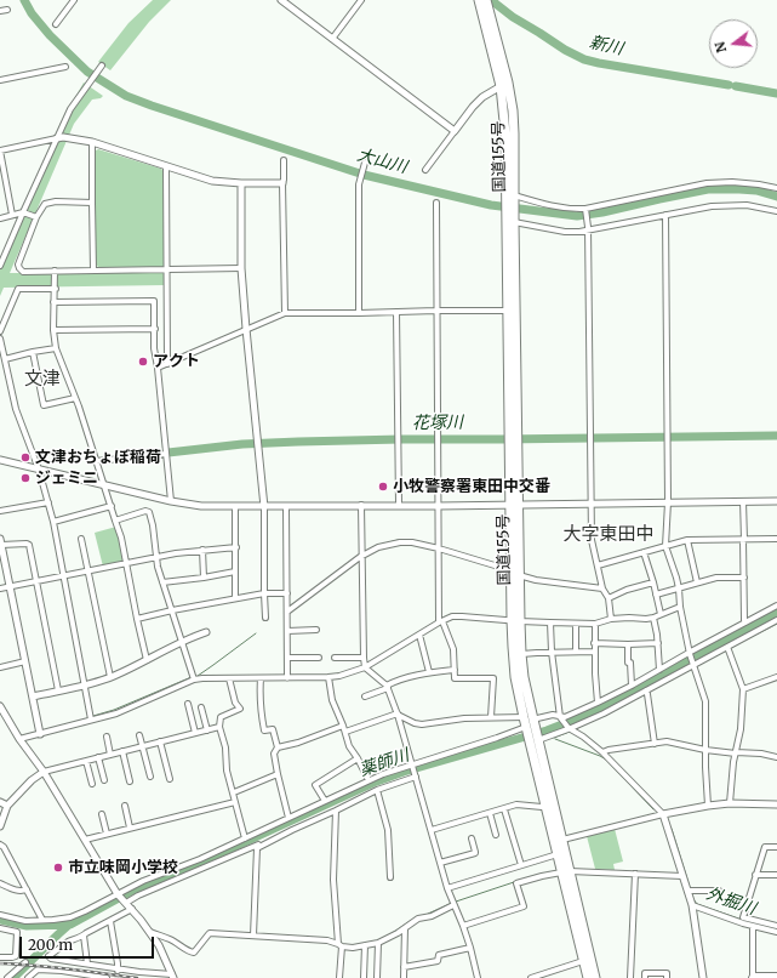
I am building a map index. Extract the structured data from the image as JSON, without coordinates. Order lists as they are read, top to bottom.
{
  "streets": {
    "highway": ["国道155号"]
  },
  "districts": ["文津", "大字東田中"],
  "water": [
    "新川",
    "大山川",
    "花塚川",
    "薬師川",
    "外掘川"
  ],
  "places": [
    "アクト",
    "文津おちょぼ稲荷",
    "ジェミニ",
    "小牧警察署東田中交番",
    "市立味岡小学校"
  ],
  "scale_bar": "200 m",
  "north": "left"
}
